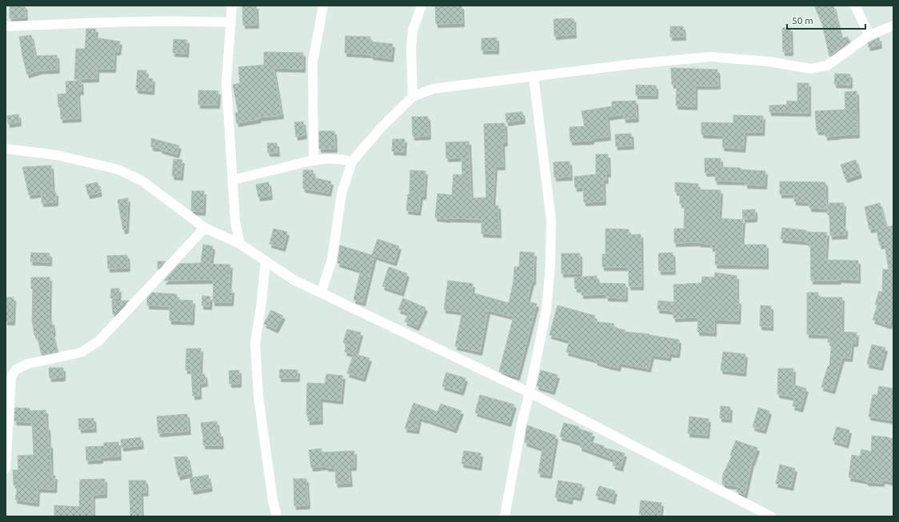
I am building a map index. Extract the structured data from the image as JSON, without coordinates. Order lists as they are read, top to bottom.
{
  "scale_bar": "50 m"
}
